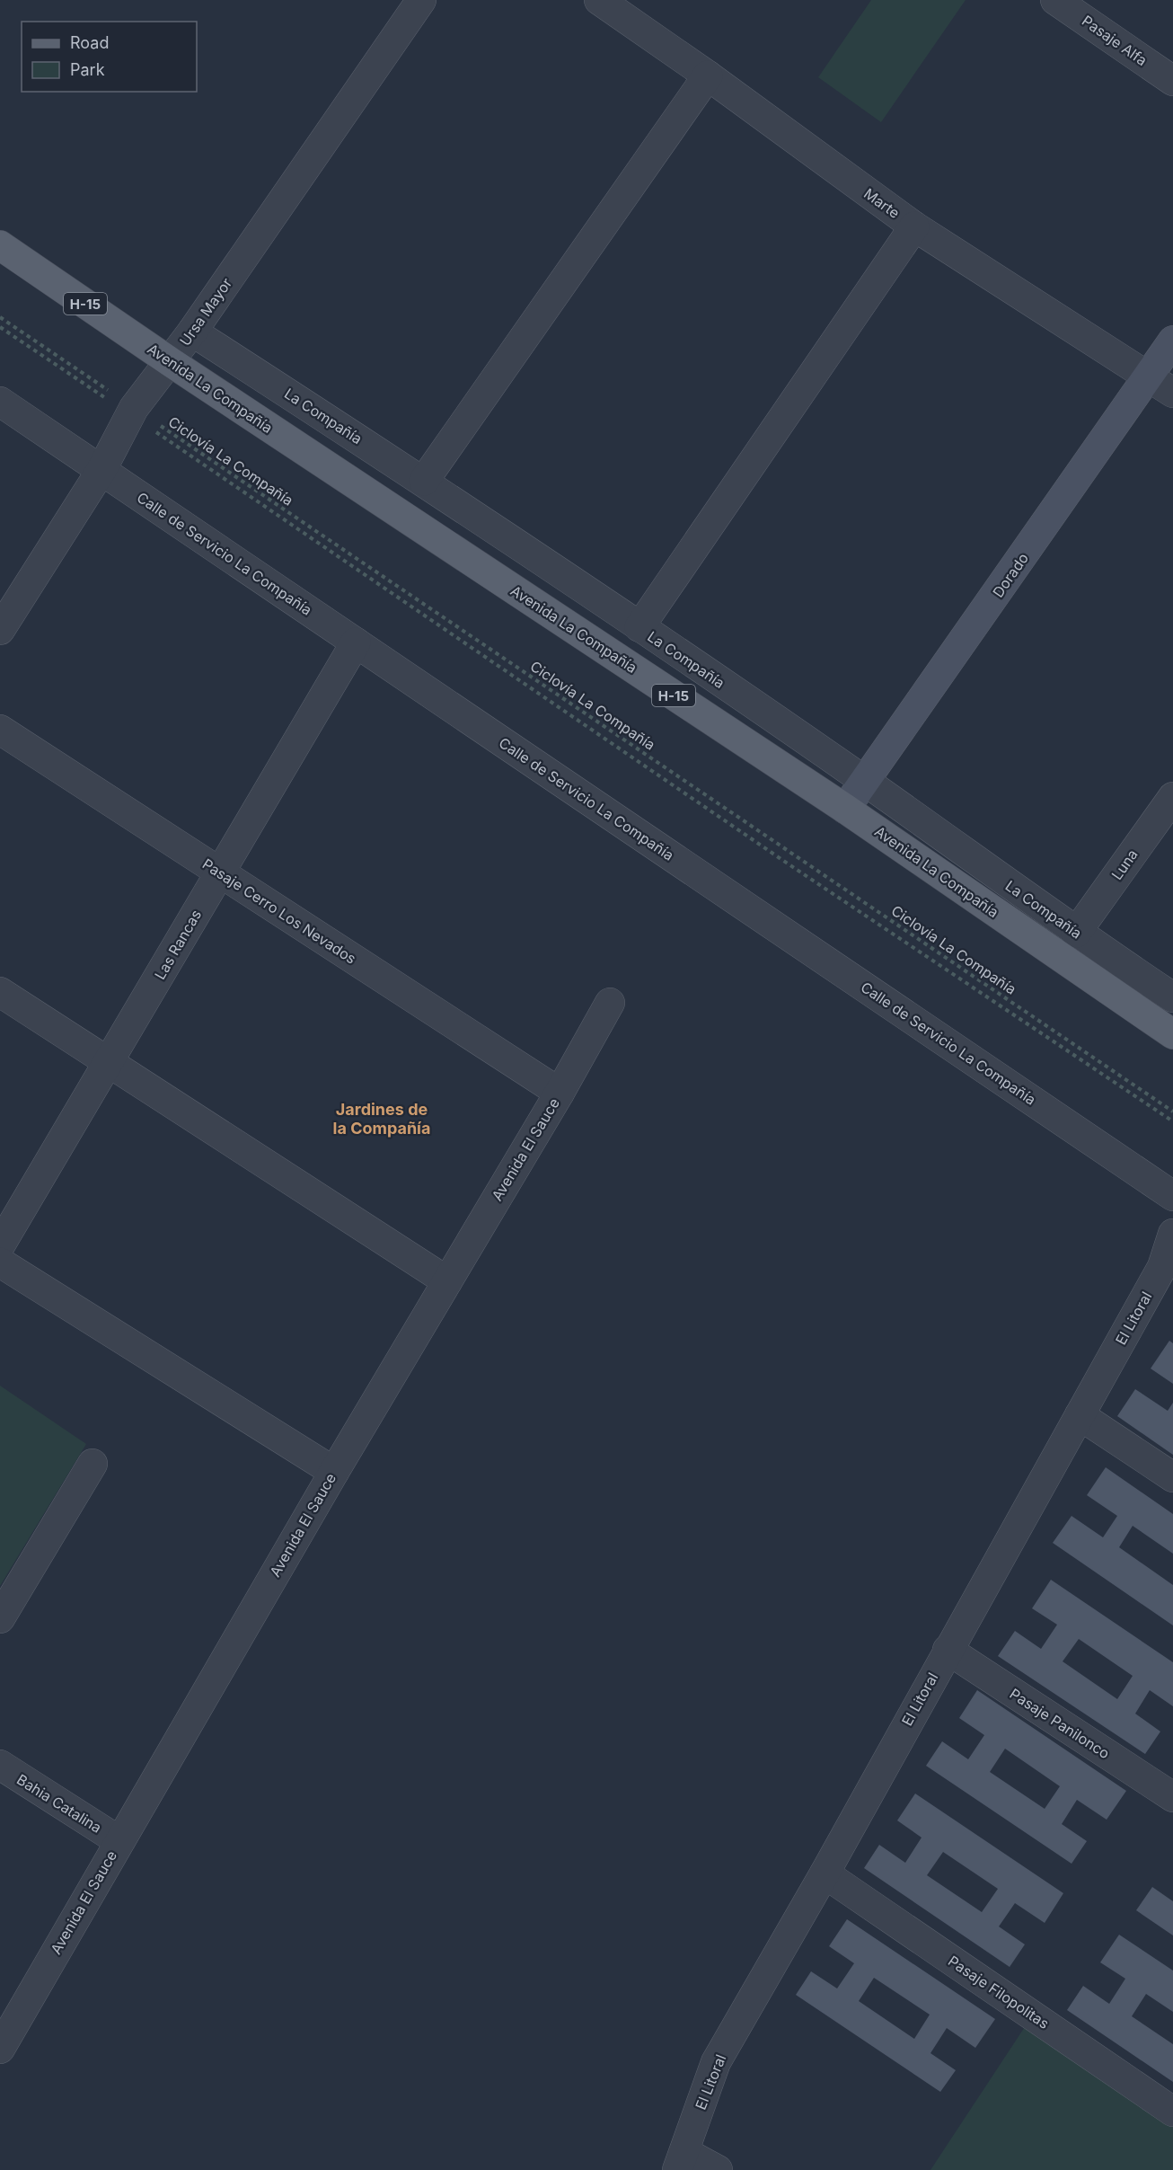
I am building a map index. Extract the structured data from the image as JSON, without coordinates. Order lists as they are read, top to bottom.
{
  "streets": {
    "main road": ["H-15", "Avenida La Compañía"],
    "street": [
      "Pasaje Alfa",
      "Marte",
      "Ursa Mayor",
      "La Compañía",
      "Calle de Servicio La Compañía",
      "Dorado",
      "Luna",
      "Pasaje Cerro Los Nevados",
      "Las Rancas",
      "Avenida El Sauce",
      "El Litoral",
      "Pasaje Panilonco",
      "Bahia Catalina",
      "Pasaje Filopolitas"
    ],
    "path": ["Ciclovía La Compañía"]
  },
  "crossings": [
    ["Marte", "Dorado"],
    ["Ursa Mayor", "Avenida La Compañía"],
    ["Ursa Mayor", "La Compañía"],
    ["Ursa Mayor", "Ciclovía La Compañía"],
    ["Ursa Mayor", "Calle de Servicio La Compañía"],
    ["Avenida La Compañía", "Dorado"],
    ["La Compañía", "Dorado"],
    ["La Compañía", "Luna"],
    ["Calle de Servicio La Compañía", "Las Rancas"],
    ["Pasaje Cerro Los Nevados", "Las Rancas"],
    ["Pasaje Cerro Los Nevados", "Avenida El Sauce"],
    ["Avenida El Sauce", "Bahia Catalina"],
    ["El Litoral", "Pasaje Panilonco"],
    ["El Litoral", "Pasaje Filopolitas"]
  ],
  "districts": ["Jardines de la Compañía"],
  "legend": ["Road", "Park"]
}
